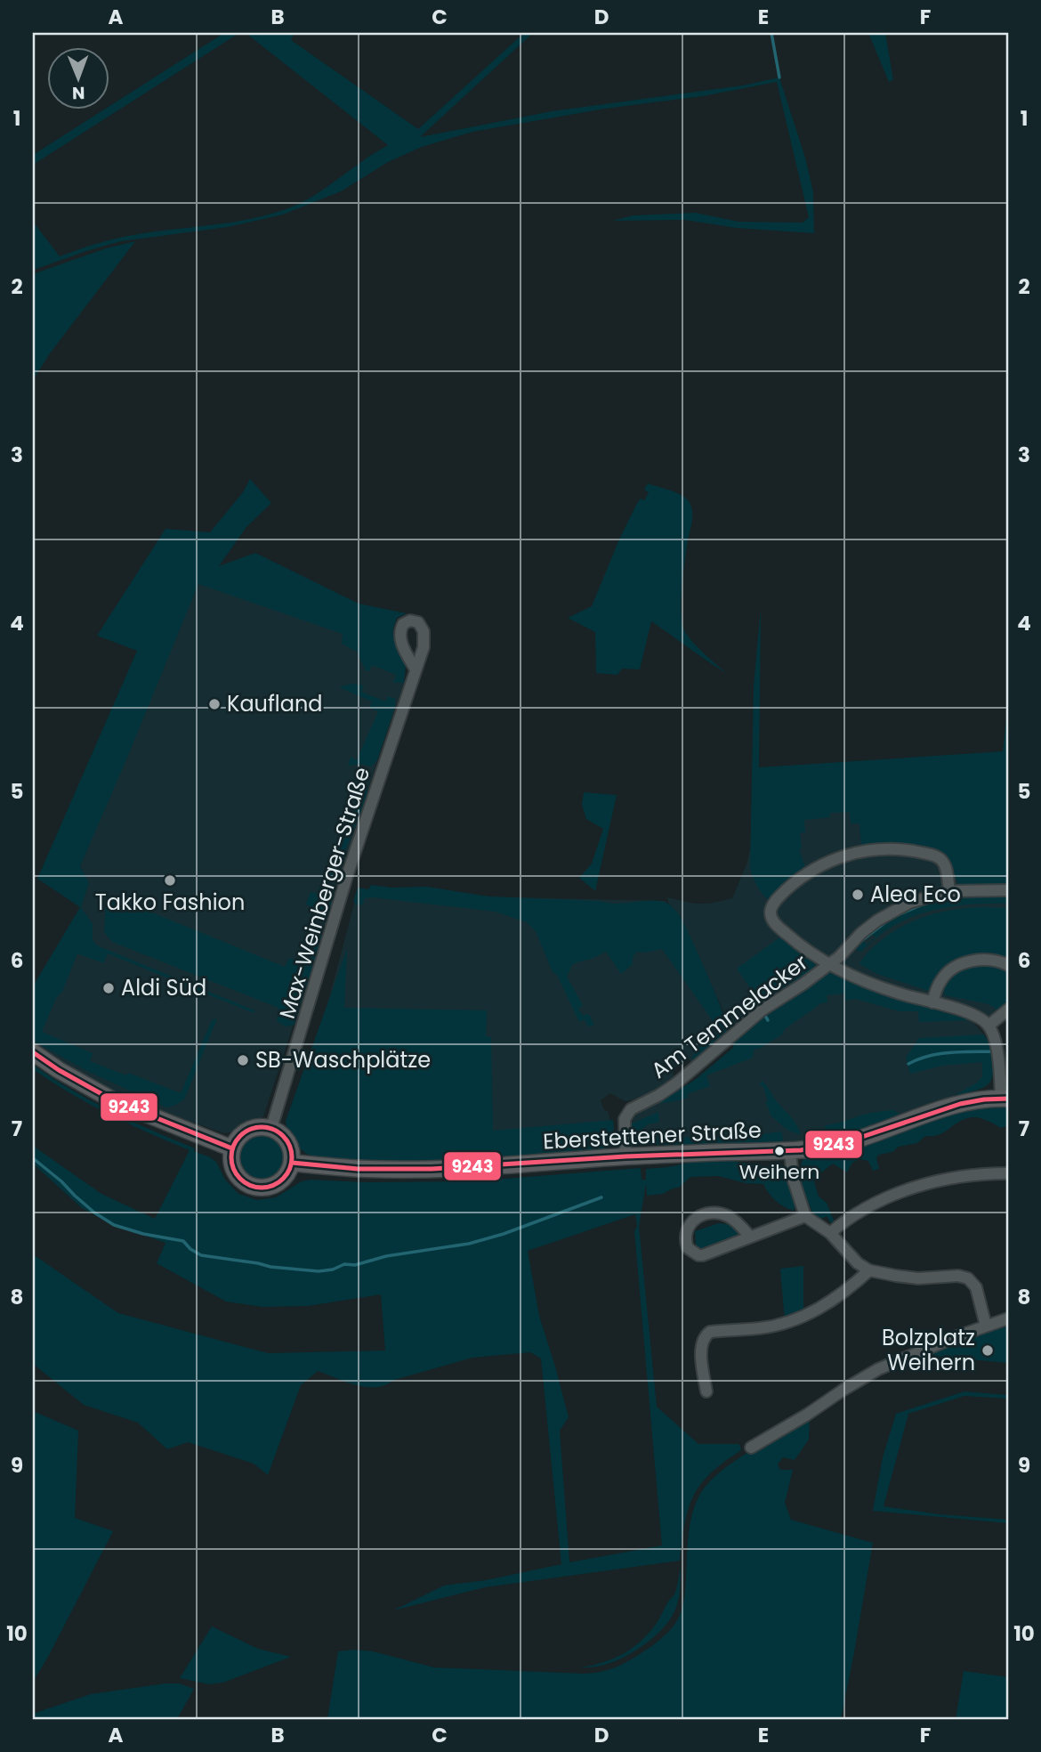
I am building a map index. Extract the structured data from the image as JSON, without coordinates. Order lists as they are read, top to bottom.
{
  "streets": {
    "main road": ["Eberstettener Straße"],
    "street": ["Max-Weinberger-Straße", "Am Temmelacker"]
  },
  "crossings": [
    ["Max-Weinberger-Straße", "Eberstettener Straße"],
    ["Am Temmelacker", "Eberstettener Straße"]
  ],
  "places": [
    "Kaufland",
    "Takko Fashion",
    "Alea Eco",
    "Aldi Süd",
    "SB-Waschplätze",
    "Weihern",
    "Bolzplatz Weihern"
  ],
  "lines": ["transit line 9243"],
  "north": "bottom",
  "grid": {
    "columns": [
      "A",
      "B",
      "C",
      "D",
      "E",
      "F"
    ],
    "rows": [
      "1",
      "2",
      "3",
      "4",
      "5",
      "6",
      "7",
      "8",
      "9",
      "10"
    ]
  }
}
